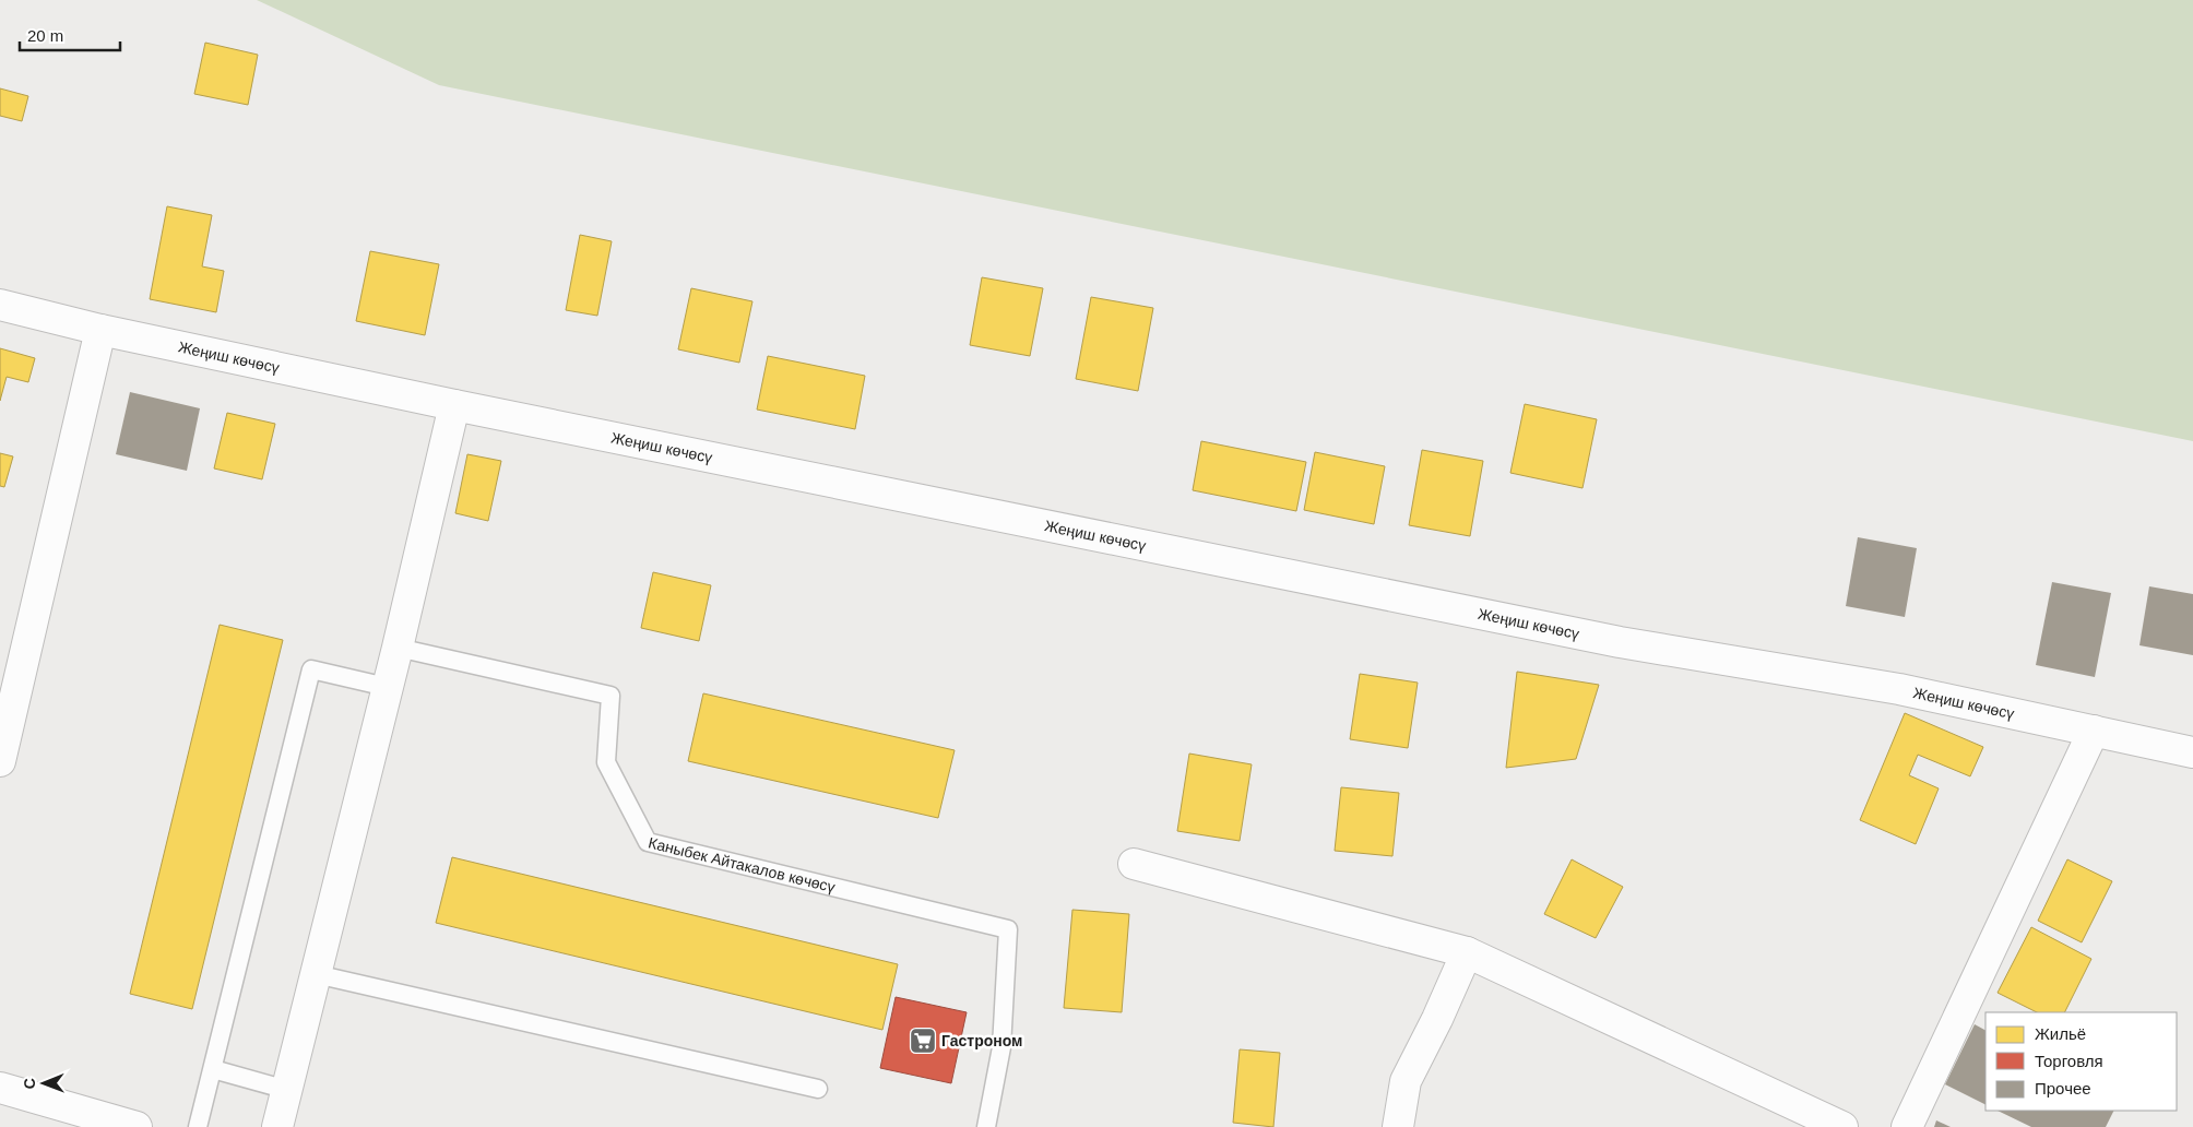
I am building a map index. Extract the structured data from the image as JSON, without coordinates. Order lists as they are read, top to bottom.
{
  "streets": {
    "street": ["Жеңиш көчөсү"],
    "lane": ["Каныбек Айтакалов көчөсү"]
  },
  "places": {
    "supermarket": ["Гастроном"]
  },
  "legend": ["Жильё", "Торговля", "Прочее"],
  "scale_bar": "20 m",
  "north": "left"
}
